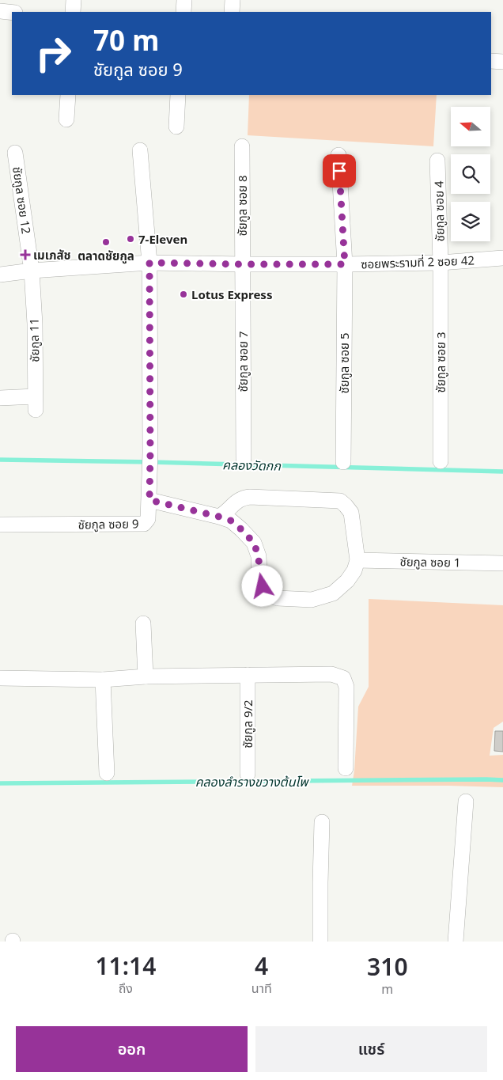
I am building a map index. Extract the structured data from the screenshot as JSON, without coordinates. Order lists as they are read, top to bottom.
{
  "streets": {
    "street": [
      "ชัยกูล ซอย 12",
      "ชัยกูล ซอย 8",
      "ชัยกูล ซอย 4",
      "ซอยพระรามที่ 2 ซอย 42",
      "ชัยกูล 11",
      "ชัยกูล ซอย 7",
      "ชัยกูล ซอย 3",
      "ชัยกูล ซอย 5",
      "ชัยกูล ซอย 9",
      "ชัยกูล ซอย 1",
      "ชัยกูล 9/2"
    ]
  },
  "crossings": [
    ["ชัยกูล ซอย 12", "ซอยพระรามที่ 2 ซอย 42"],
    ["ชัยกูล ซอย 12", "ชัยกูล 11"],
    ["ชัยกูล ซอย 8", "ซอยพระรามที่ 2 ซอย 42"],
    ["ชัยกูล ซอย 8", "ชัยกูล ซอย 7"],
    ["ชัยกูล ซอย 4", "ซอยพระรามที่ 2 ซอย 42"],
    ["ชัยกูล ซอย 4", "ชัยกูล ซอย 3"],
    ["ซอยพระรามที่ 2 ซอย 42", "ชัยกูล 11"],
    ["ซอยพระรามที่ 2 ซอย 42", "ชัยกูล ซอย 7"],
    ["ซอยพระรามที่ 2 ซอย 42", "ชัยกูล ซอย 3"],
    ["ซอยพระรามที่ 2 ซอย 42", "ชัยกูล ซอย 5"],
    ["ซอยพระรามที่ 2 ซอย 42", "ชัยกูล ซอย 9"]
  ],
  "water": ["คลองวัดกก", "คลองลำรางขวางต้นโพ"],
  "places": {
    "other": ["7-Eleven", "ตลาดชัยกูล", "Lotus Express"],
    "health": ["เมเภสัช"]
  },
  "north": "left",
  "page": {
    "turn": ["70 m", "ชัยกูล ซอย 9"],
    "eta": [
      "11:14",
      "ถึง",
      "4",
      "นาที",
      "310",
      "m"
    ],
    "buttons": ["ออก", "แชร์"]
  }
}
